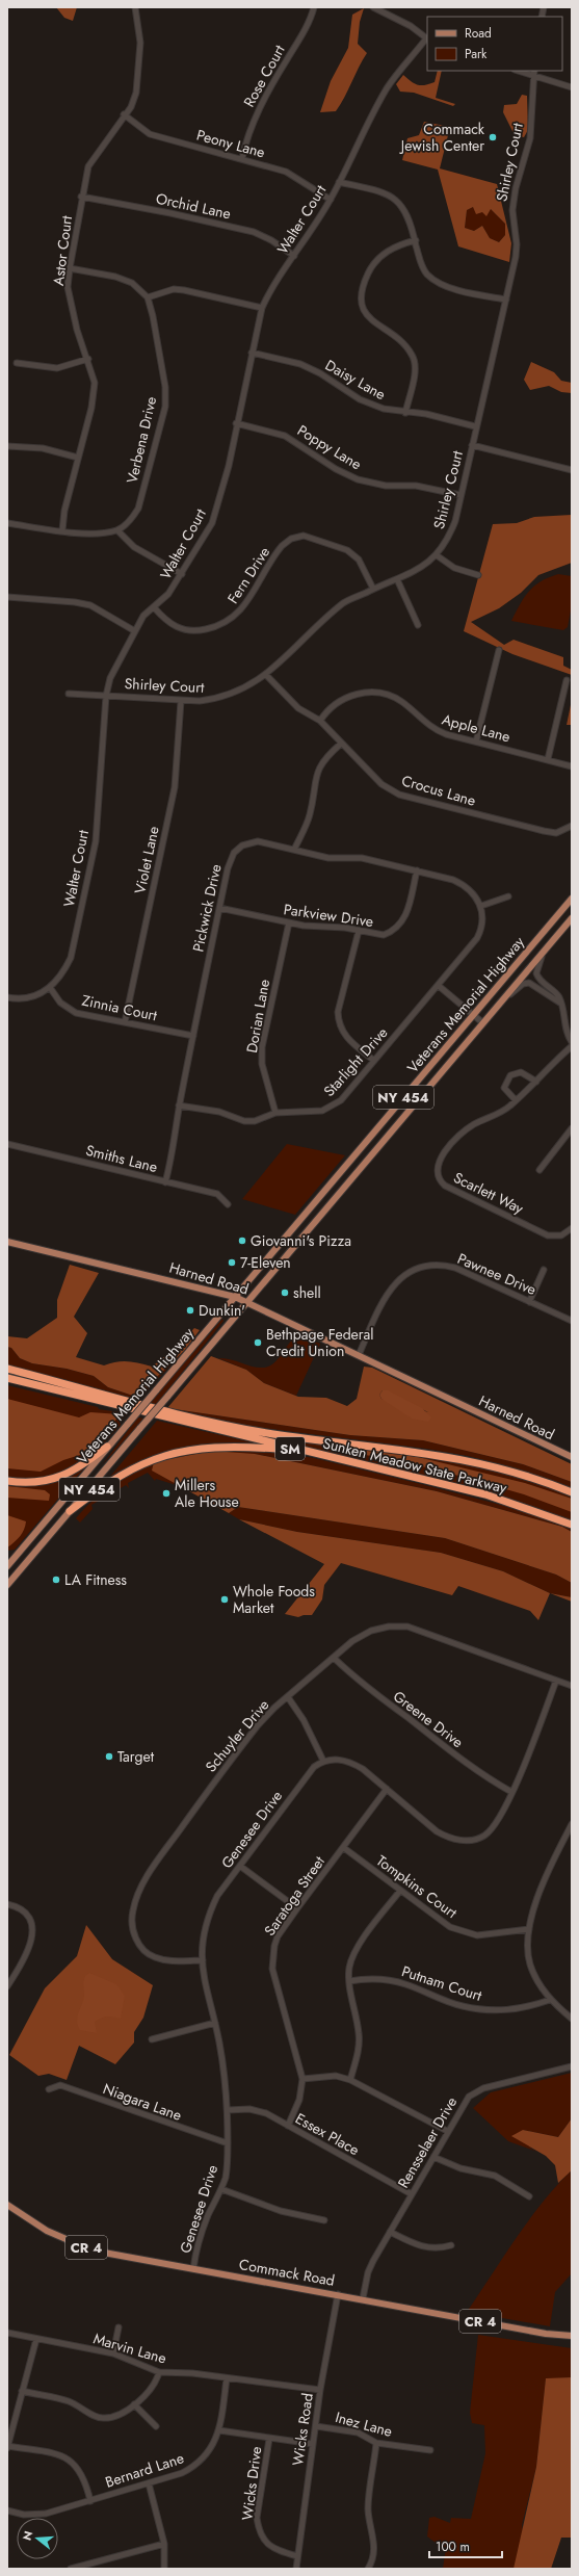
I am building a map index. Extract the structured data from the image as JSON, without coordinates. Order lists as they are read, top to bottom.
{
  "streets": {
    "highway": ["SM", "Sunken Meadow State Parkway"],
    "main road": [
      "Veterans Memorial Highway",
      "NY 454",
      "Harned Road",
      "CR 4",
      "Commack Road"
    ],
    "street": [
      "Rose Court",
      "Peony Lane",
      "Shirley Court",
      "Orchid Lane",
      "Walter Court",
      "Astor Court",
      "Daisy Lane",
      "Verbena Drive",
      "Poppy Lane",
      "Fern Drive",
      "Apple Lane",
      "Crocus Lane",
      "Violet Lane",
      "Pickwick Drive",
      "Parkview Drive",
      "Zinnia Court",
      "Dorian Lane",
      "Starlight Drive",
      "Smiths Lane",
      "Scarlett Way",
      "Pawnee Drive",
      "Greene Drive",
      "Schuyler Drive",
      "Genesee Drive",
      "Tompkins Court",
      "Saratoga Street",
      "Putnam Court",
      "Niagara Lane",
      "Essex Place",
      "Rensselaer Drive",
      "Marvin Lane",
      "Inez Lane",
      "Wicks Road",
      "Bernard Lane",
      "Wicks Drive"
    ]
  },
  "crossings": [
    ["Rose Court", "Peony Lane"],
    ["Peony Lane", "Walter Court"],
    ["Peony Lane", "Astor Court"],
    ["Shirley Court", "Walter Court"],
    ["Shirley Court", "Daisy Lane"],
    ["Shirley Court", "Poppy Lane"],
    ["Shirley Court", "Fern Drive"],
    ["Shirley Court", "Crocus Lane"],
    ["Shirley Court", "Violet Lane"],
    ["Orchid Lane", "Walter Court"],
    ["Orchid Lane", "Astor Court"],
    ["Walter Court", "Daisy Lane"],
    ["Walter Court", "Poppy Lane"],
    ["Walter Court", "Fern Drive"],
    ["Walter Court", "Zinnia Court"],
    ["Apple Lane", "Crocus Lane"],
    ["Violet Lane", "Zinnia Court"],
    ["Pickwick Drive", "Parkview Drive"],
    ["Pickwick Drive", "Zinnia Court"],
    ["Pickwick Drive", "Starlight Drive"],
    ["Pickwick Drive", "Smiths Lane"],
    ["Parkview Drive", "Dorian Lane"],
    ["Veterans Memorial Highway", "Harned Road"],
    ["Dorian Lane", "Starlight Drive"],
    ["Pawnee Drive", "Harned Road"],
    ["Greene Drive", "Schuyler Drive"],
    ["Schuyler Drive", "Genesee Drive"],
    ["Genesee Drive", "Niagara Lane"],
    ["Genesee Drive", "Essex Place"],
    ["Genesee Drive", "Commack Road"],
    ["Tompkins Court", "Saratoga Street"],
    ["Saratoga Street", "Essex Place"],
    ["Essex Place", "Rensselaer Drive"],
    ["Rensselaer Drive", "Commack Road"],
    ["Commack Road", "Wicks Road"],
    ["Marvin Lane", "Wicks Road"],
    ["Marvin Lane", "Bernard Lane"],
    ["Inez Lane", "Wicks Road"],
    ["Wicks Road", "Wicks Drive"]
  ],
  "places": [
    "Commack Jewish Center",
    "Giovanni's Pizza",
    "7-Eleven",
    "shell",
    "Dunkin'",
    "Bethpage Federal Credit Union",
    "Millers Ale House",
    "LA Fitness",
    "Whole Foods Market",
    "Target"
  ],
  "legend": ["Road", "Park"],
  "scale_bar": "100 m",
  "north": "left"
}
